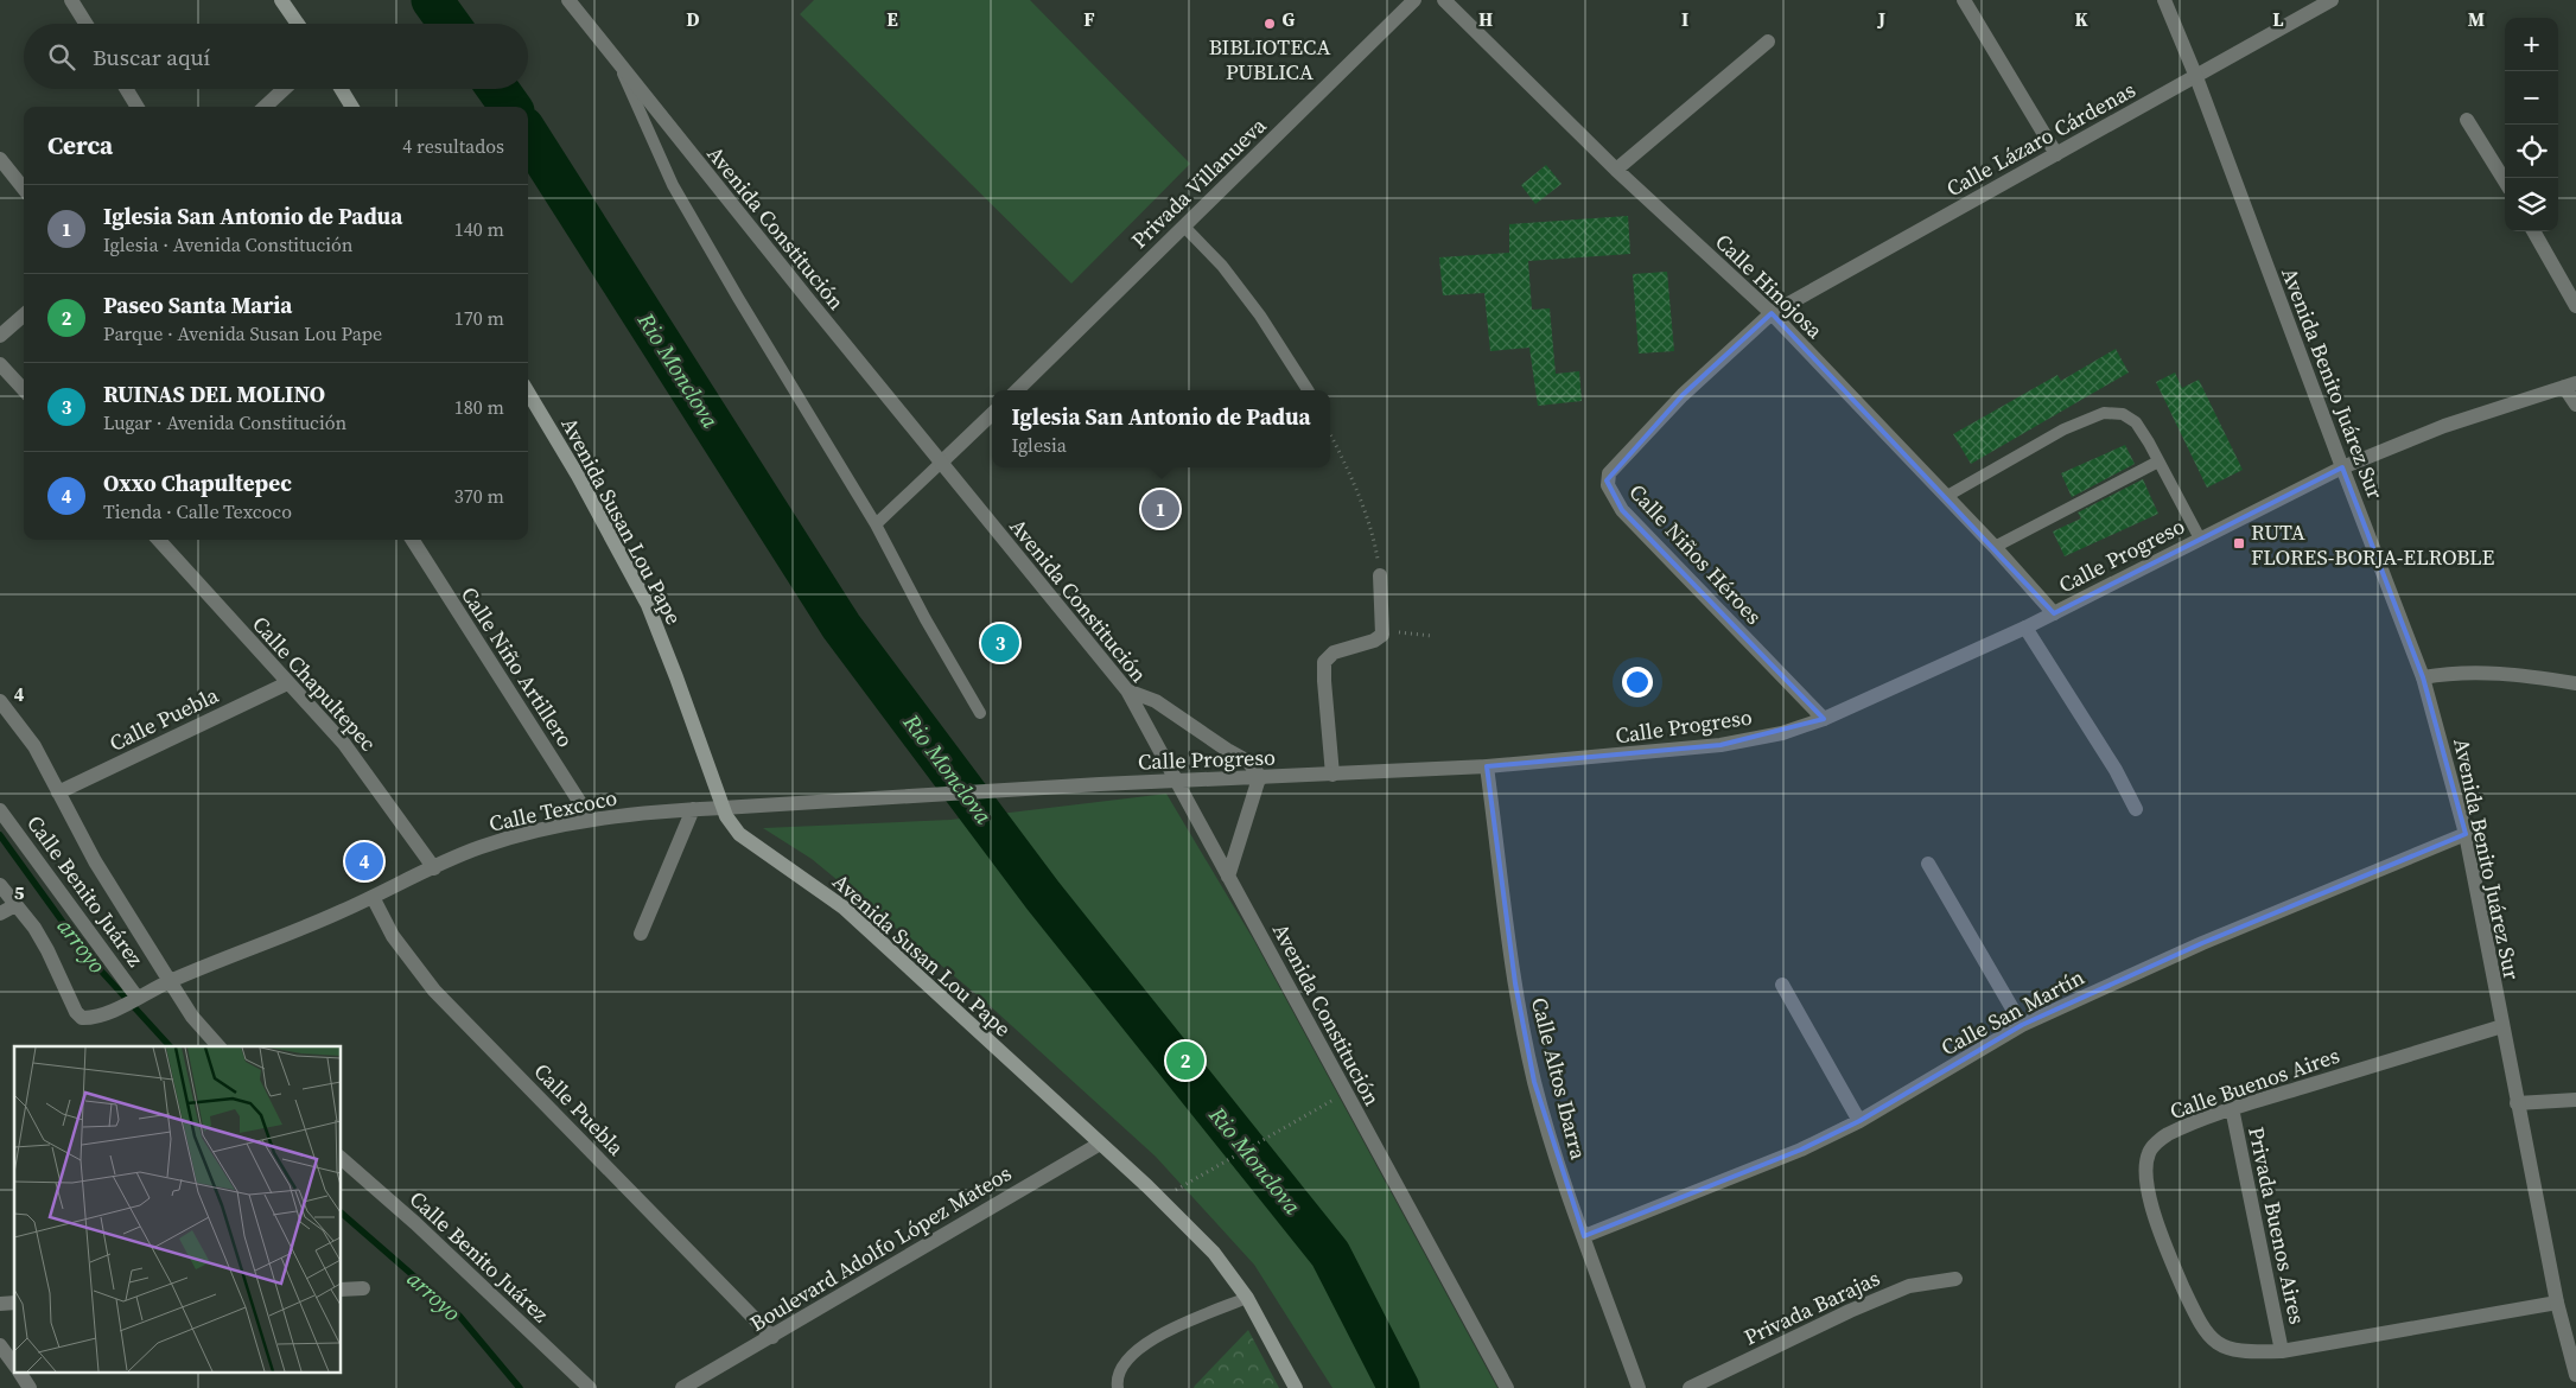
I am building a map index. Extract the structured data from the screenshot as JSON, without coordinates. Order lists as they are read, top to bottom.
{
  "streets": {
    "main road": ["Avenida Susan Lou Pape"],
    "street": [
      "Calle Lázaro Cárdenas",
      "Privada Villanueva",
      "Avenida Constitución",
      "Calle Hinojosa",
      "Avenida Benito Juárez Sur",
      "Calle Niños Héroes",
      "Calle Progreso",
      "Calle Niño Artillero",
      "Calle Chapultepec",
      "Calle Puebla",
      "Calle Texcoco",
      "Calle Benito Juárez",
      "Calle San Martín",
      "Calle Altos Ibarra",
      "Calle Buenos Aires",
      "Privada Buenos Aires",
      "Boulevard Adolfo López Mateos",
      "Privada Barajas"
    ]
  },
  "crossings": [
    ["Calle Lázaro Cárdenas", "Calle Hinojosa"],
    ["Calle Lázaro Cárdenas", "Avenida Benito Juárez Sur"],
    ["Calle Lázaro Cárdenas", "Calle Niños Héroes"],
    ["Avenida Constitución", "Calle Progreso"],
    ["Calle Hinojosa", "Calle Niños Héroes"],
    ["Calle Hinojosa", "Calle Progreso"],
    ["Avenida Benito Juárez Sur", "Calle Progreso"],
    ["Avenida Benito Juárez Sur", "Calle San Martín"],
    ["Avenida Benito Juárez Sur", "Calle Buenos Aires"],
    ["Avenida Susan Lou Pape", "Calle Progreso"],
    ["Avenida Susan Lou Pape", "Calle Texcoco"],
    ["Avenida Susan Lou Pape", "Boulevard Adolfo López Mateos"],
    ["Calle Niños Héroes", "Calle Progreso"],
    ["Calle Progreso", "Calle Texcoco"],
    ["Calle Progreso", "Calle Altos Ibarra"],
    ["Calle Niño Artillero", "Calle Texcoco"],
    ["Calle Chapultepec", "Calle Puebla"],
    ["Calle Chapultepec", "Calle Texcoco"],
    ["Calle Puebla", "Calle Texcoco"],
    ["Calle Puebla", "Boulevard Adolfo López Mateos"],
    ["Calle Texcoco", "Calle Benito Juárez"],
    ["Calle San Martín", "Calle Altos Ibarra"],
    ["Calle Buenos Aires", "Privada Buenos Aires"]
  ],
  "water": ["Rio Monclova", "arroyo"],
  "places": {
    "other": ["BIBLIOTECA PUBLICA"],
    "transit": ["RUTA FLORES-BORJA-ELROBLE"]
  },
  "page": {
    "map_buttons": ["+", "−"],
    "search": "Buscar aquí",
    "heading": ["Cerca", "4 resultados"],
    "list": [
      {
        "mark": "1",
        "name": "Iglesia San Antonio de Padua",
        "note": "Iglesia · Avenida Constitución",
        "value": "140 m"
      },
      {
        "mark": "2",
        "name": "Paseo Santa Maria",
        "note": "Parque · Avenida Susan Lou Pape",
        "value": "170 m"
      },
      {
        "mark": "3",
        "name": "RUINAS DEL MOLINO",
        "note": "Lugar · Avenida Constitución",
        "value": "180 m"
      },
      {
        "mark": "4",
        "name": "Oxxo Chapultepec",
        "note": "Tienda · Calle Texcoco",
        "value": "370 m"
      }
    ],
    "popup": ["Iglesia San Antonio de Padua", "Iglesia"],
    "pins": [
      "1",
      "3",
      "4",
      "2"
    ]
  },
  "grid": {
    "columns": [
      "D",
      "E",
      "F",
      "G",
      "H",
      "I",
      "J",
      "K",
      "L",
      "M"
    ],
    "rows": ["4", "5"]
  }
}
